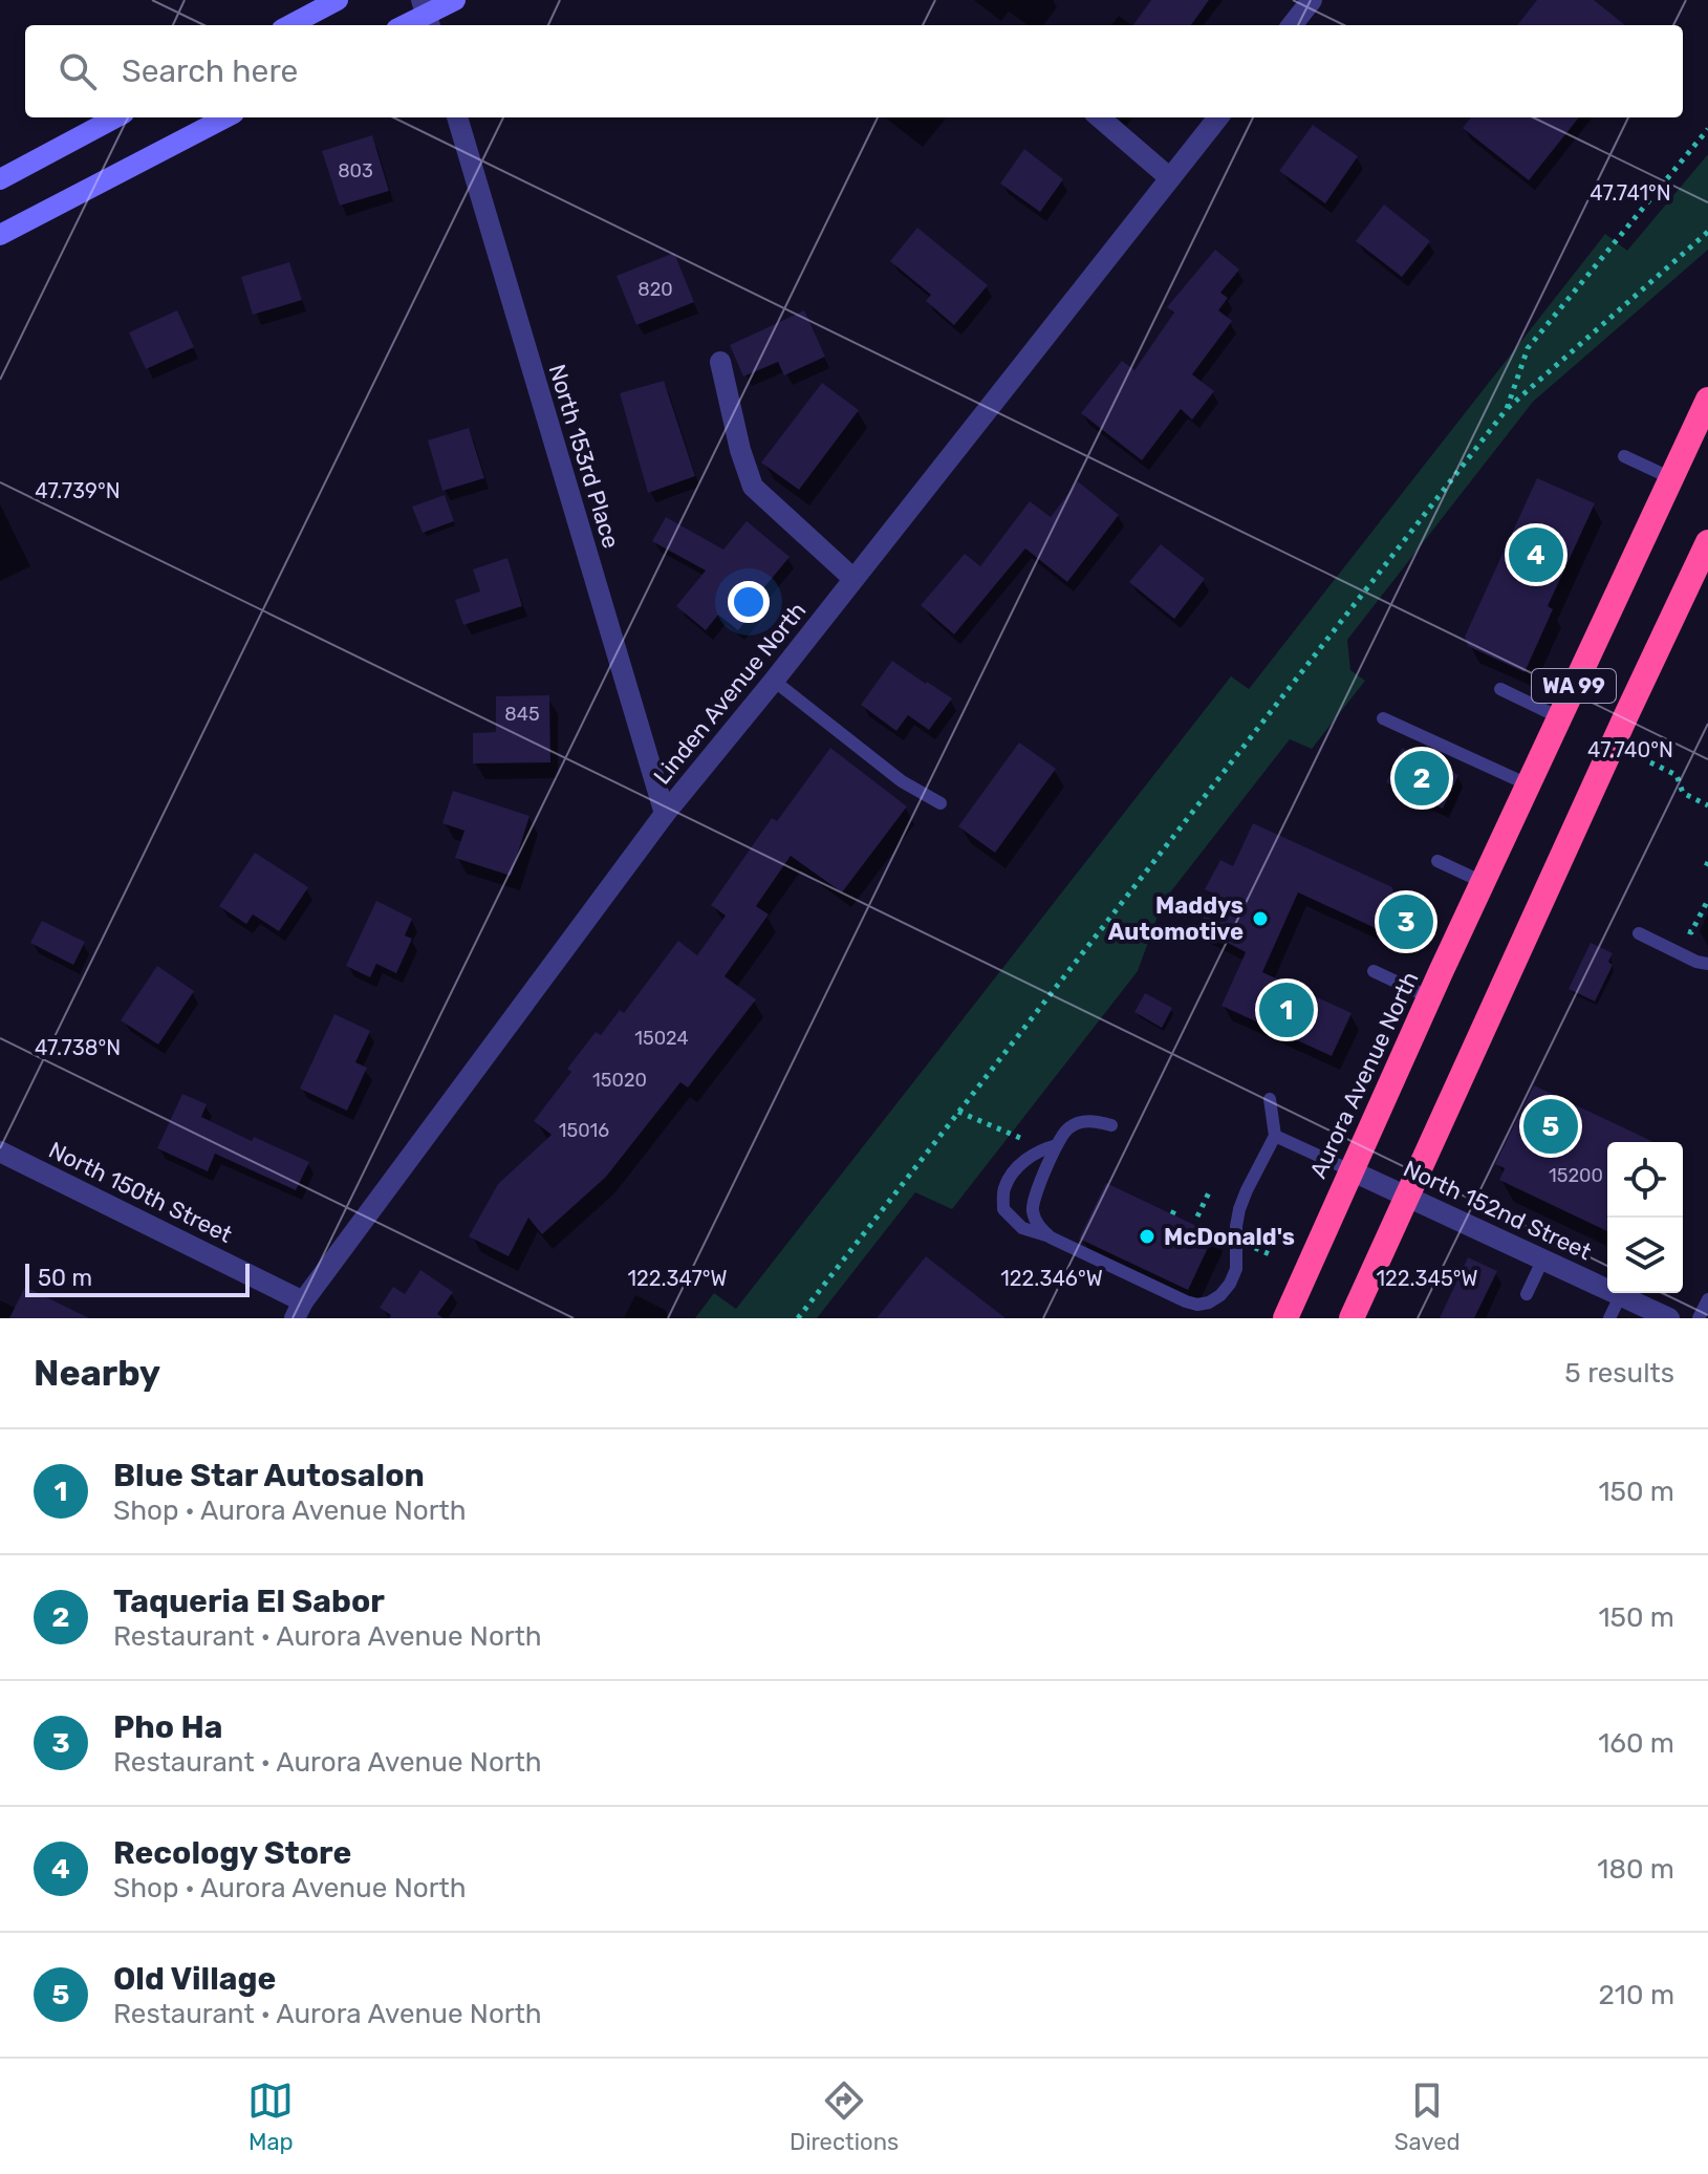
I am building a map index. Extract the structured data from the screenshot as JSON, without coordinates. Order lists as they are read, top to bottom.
{
  "streets": {
    "highway": ["WA 99", "Aurora Avenue North"],
    "street": [
      "North 153rd Place",
      "Linden Avenue North",
      "North 150th Street",
      "North 152nd Street"
    ]
  },
  "crossings": [
    ["North 153rd Place", "Linden Avenue North"],
    ["WA 99", "North 152nd Street"],
    ["Linden Avenue North", "North 150th Street"],
    ["Aurora Avenue North", "North 152nd Street"]
  ],
  "places": ["Maddys Automotive", "McDonald's"],
  "house_numbers": [
    "803",
    "820",
    "845",
    "15024",
    "15020",
    "15016",
    "15200"
  ],
  "scale_bar": "50 m",
  "page": {
    "search": "Search here",
    "pins": [
      "4",
      "2",
      "3",
      "1",
      "5"
    ],
    "scale": "50 m",
    "heading": ["Nearby", "5 results"],
    "list": [
      {
        "mark": "1",
        "name": "Blue Star Autosalon",
        "note": "Shop · Aurora Avenue North",
        "value": "150 m"
      },
      {
        "mark": "2",
        "name": "Taqueria El Sabor",
        "note": "Restaurant · Aurora Avenue North",
        "value": "150 m"
      },
      {
        "mark": "3",
        "name": "Pho Ha",
        "note": "Restaurant · Aurora Avenue North",
        "value": "160 m"
      },
      {
        "mark": "4",
        "name": "Recology Store",
        "note": "Shop · Aurora Avenue North",
        "value": "180 m"
      },
      {
        "mark": "5",
        "name": "Old Village",
        "note": "Restaurant · Aurora Avenue North",
        "value": "210 m"
      }
    ],
    "nav": ["Map", "Directions", "Saved"]
  },
  "coordinates": [
    "47.741°N",
    "47.739°N",
    "47.740°N",
    "47.738°N",
    "122.347°W",
    "122.346°W",
    "122.345°W"
  ]
}
